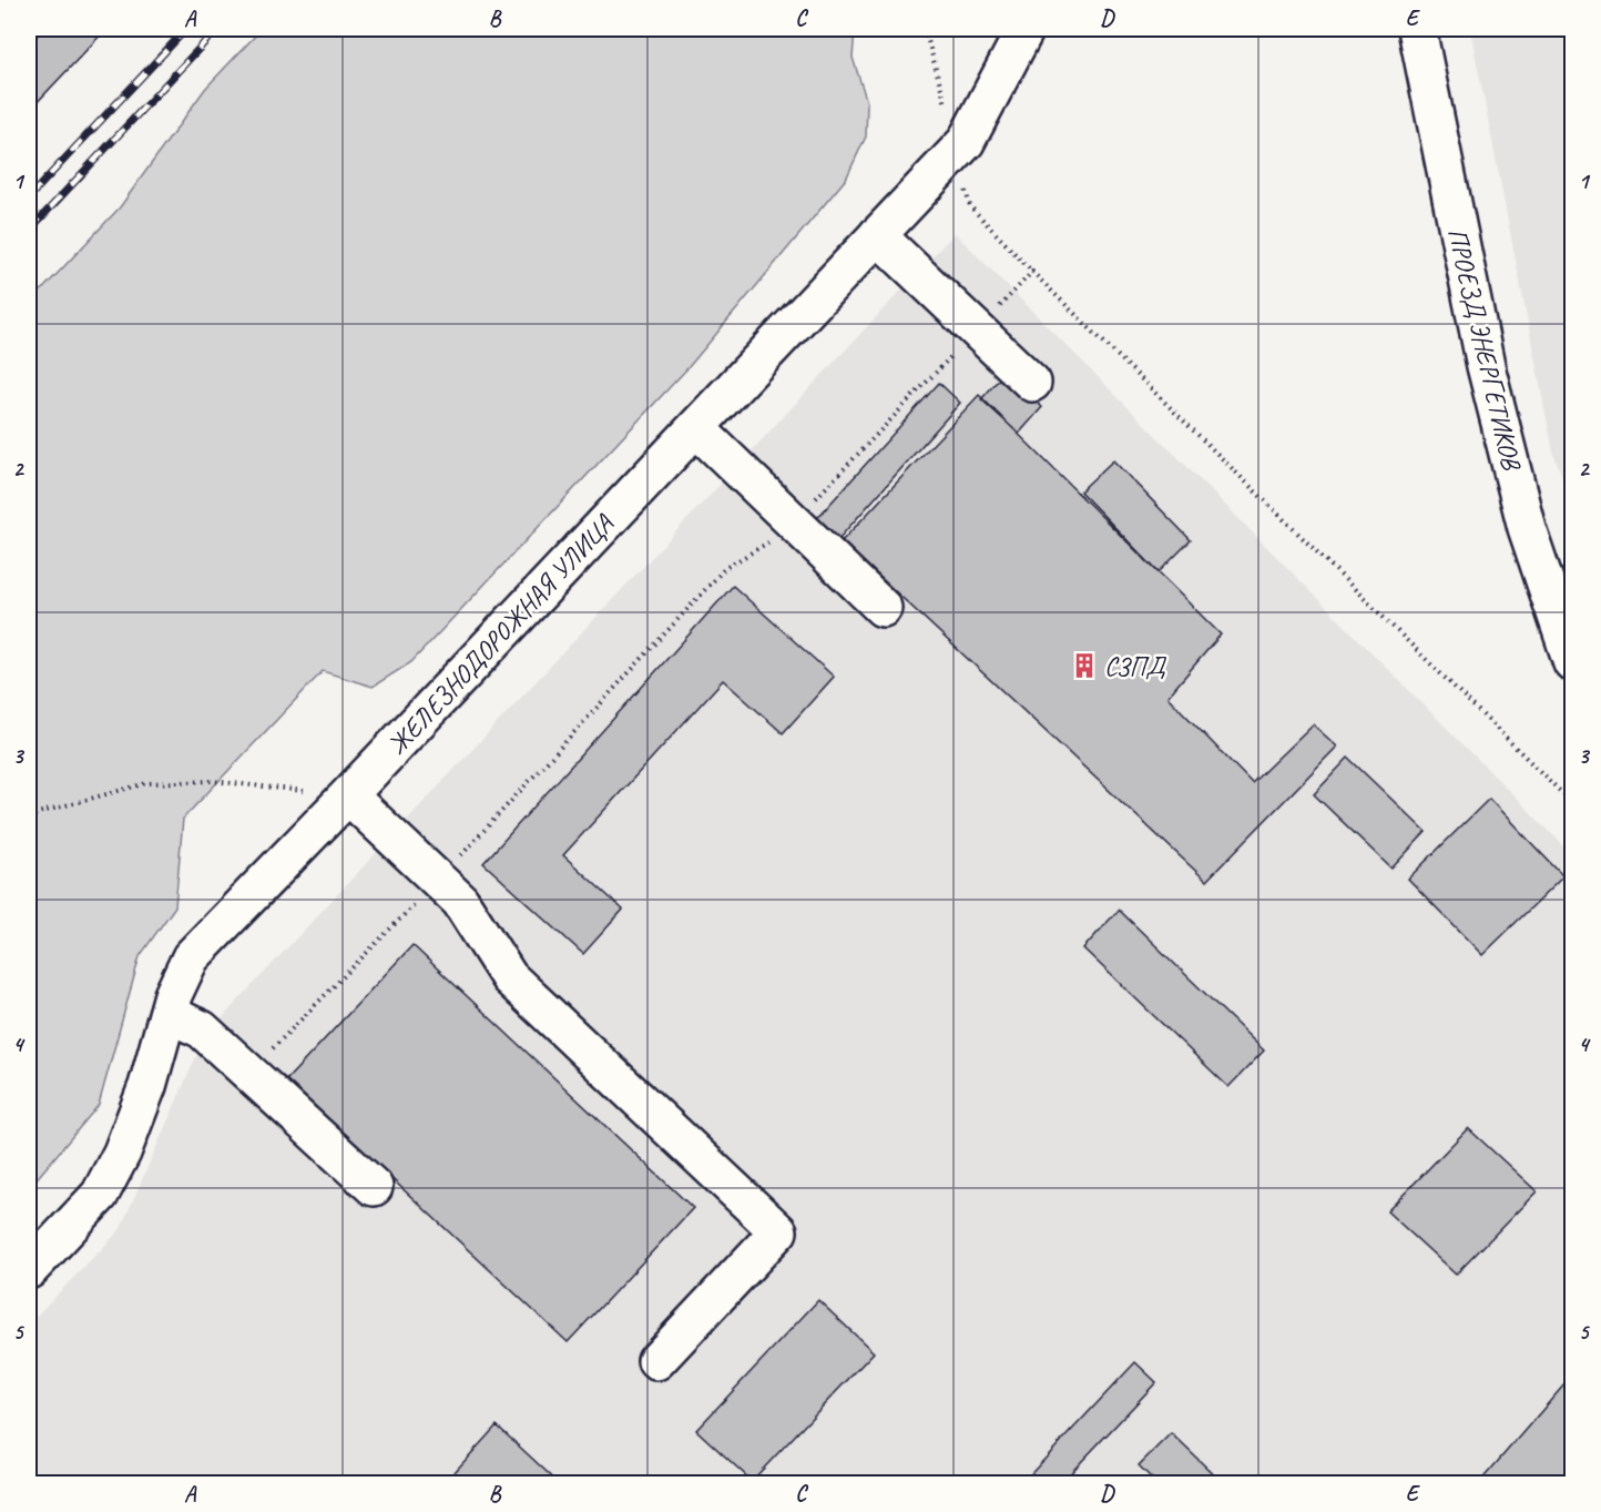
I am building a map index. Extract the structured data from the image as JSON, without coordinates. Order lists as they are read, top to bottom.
{
  "streets": {
    "street": ["ПРОЕЗД ЭНЕРГЕТИКОВ", "ЖЕЛЕЗНОДОРОЖНАЯ УЛИЦА"]
  },
  "places": {
    "building": ["СЗПД"]
  },
  "grid": {
    "columns": [
      "A",
      "B",
      "C",
      "D",
      "E"
    ],
    "rows": [
      "1",
      "2",
      "3",
      "4",
      "5"
    ]
  }
}
